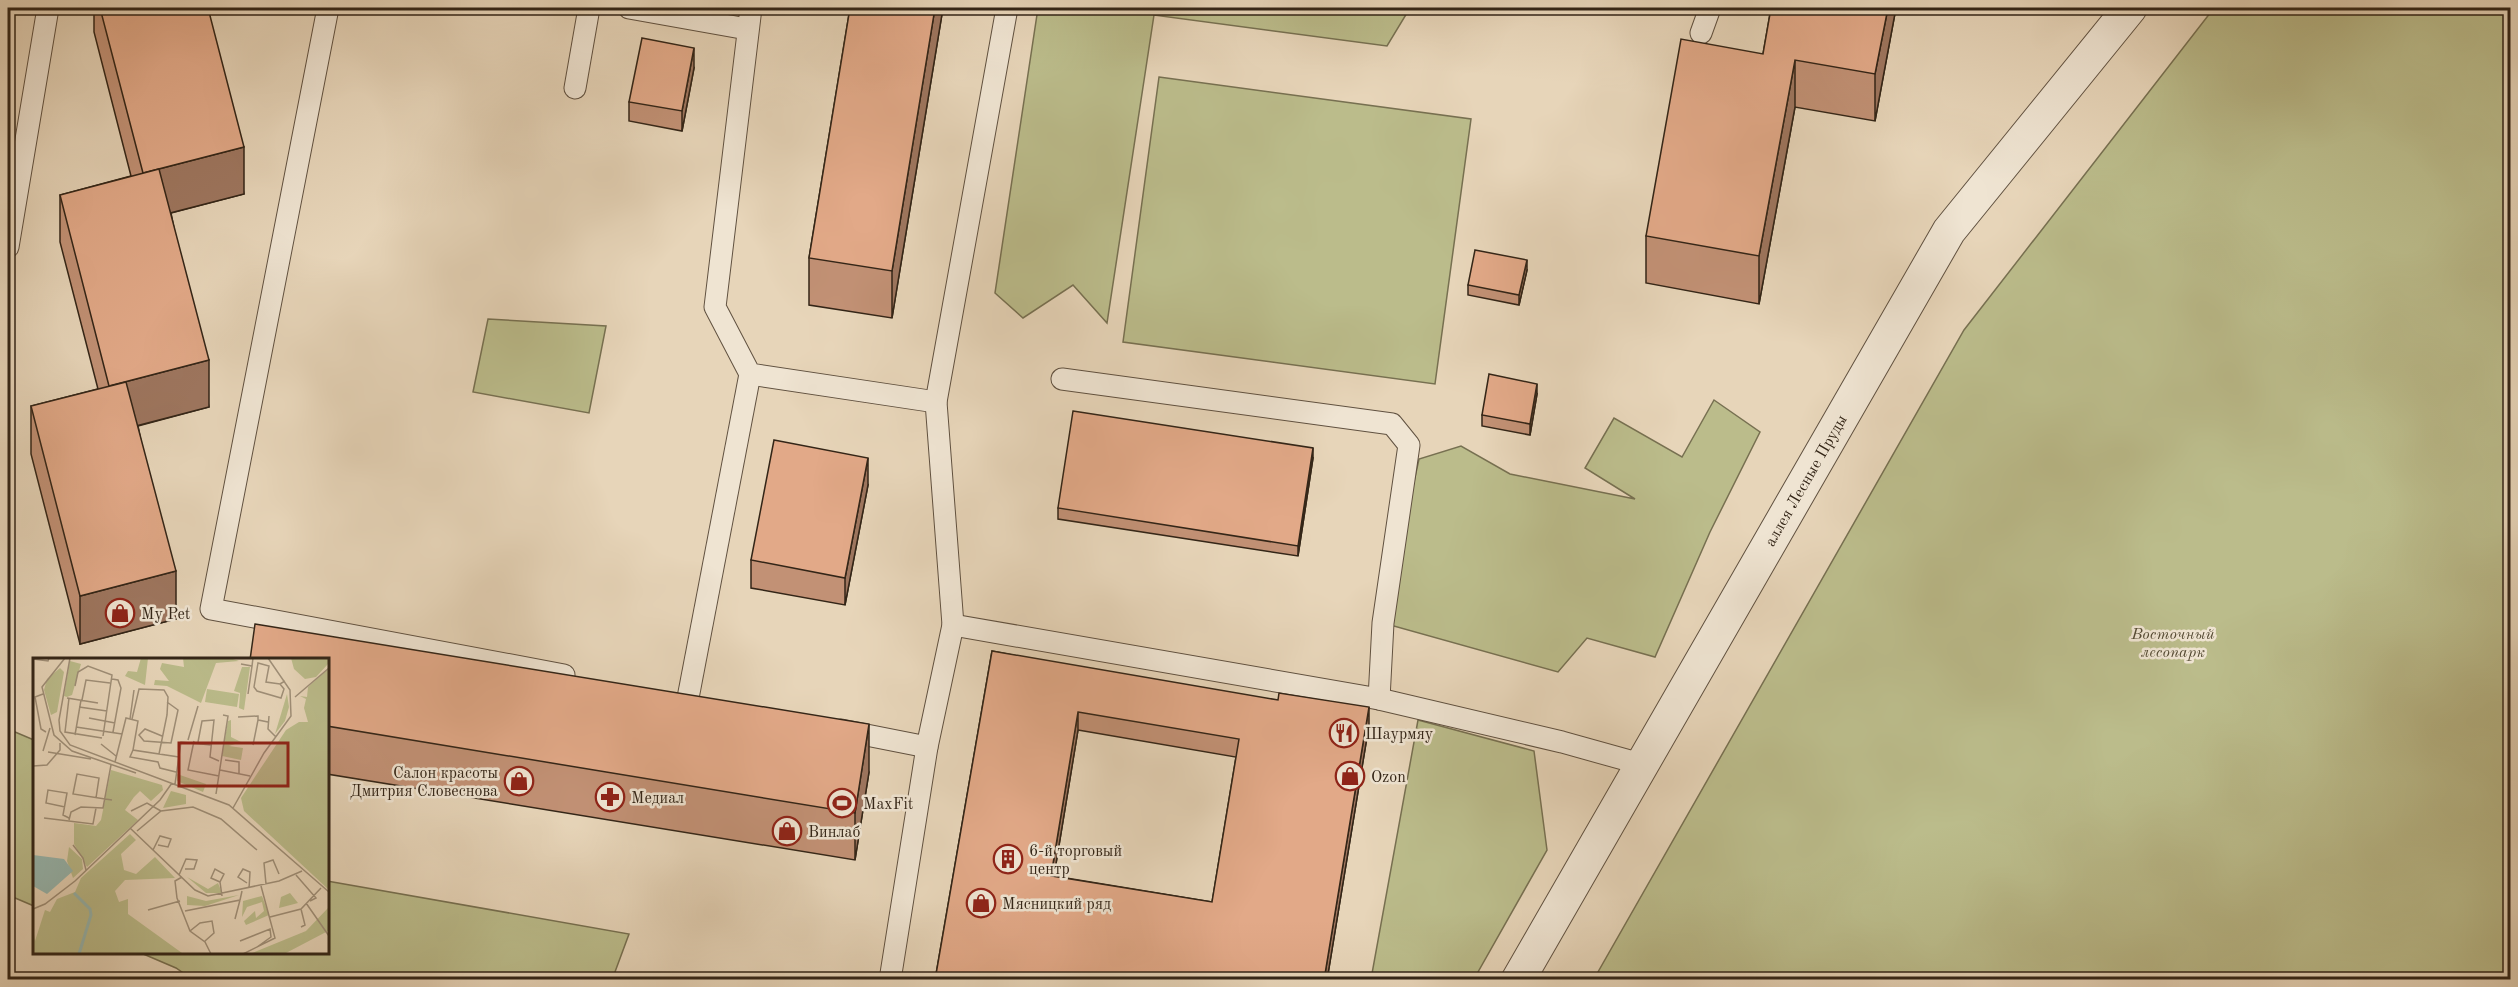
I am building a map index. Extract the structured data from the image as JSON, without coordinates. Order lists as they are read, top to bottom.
{
  "streets": {
    "street": ["аллея Лесные Пруды"]
  },
  "parks": ["Восточный лесопарк"],
  "places": {
    "shop": [
      "My Pet",
      "Ozon",
      "Салон красоты Дмитрия Словеснова",
      "Винлаб",
      "Мясницкий ряд"
    ],
    "restaurant": ["Шаурмяу"],
    "pharmacy": ["Медиал"],
    "sports": ["MaxFit"],
    "building": ["6-й торговый центр"]
  }
}
